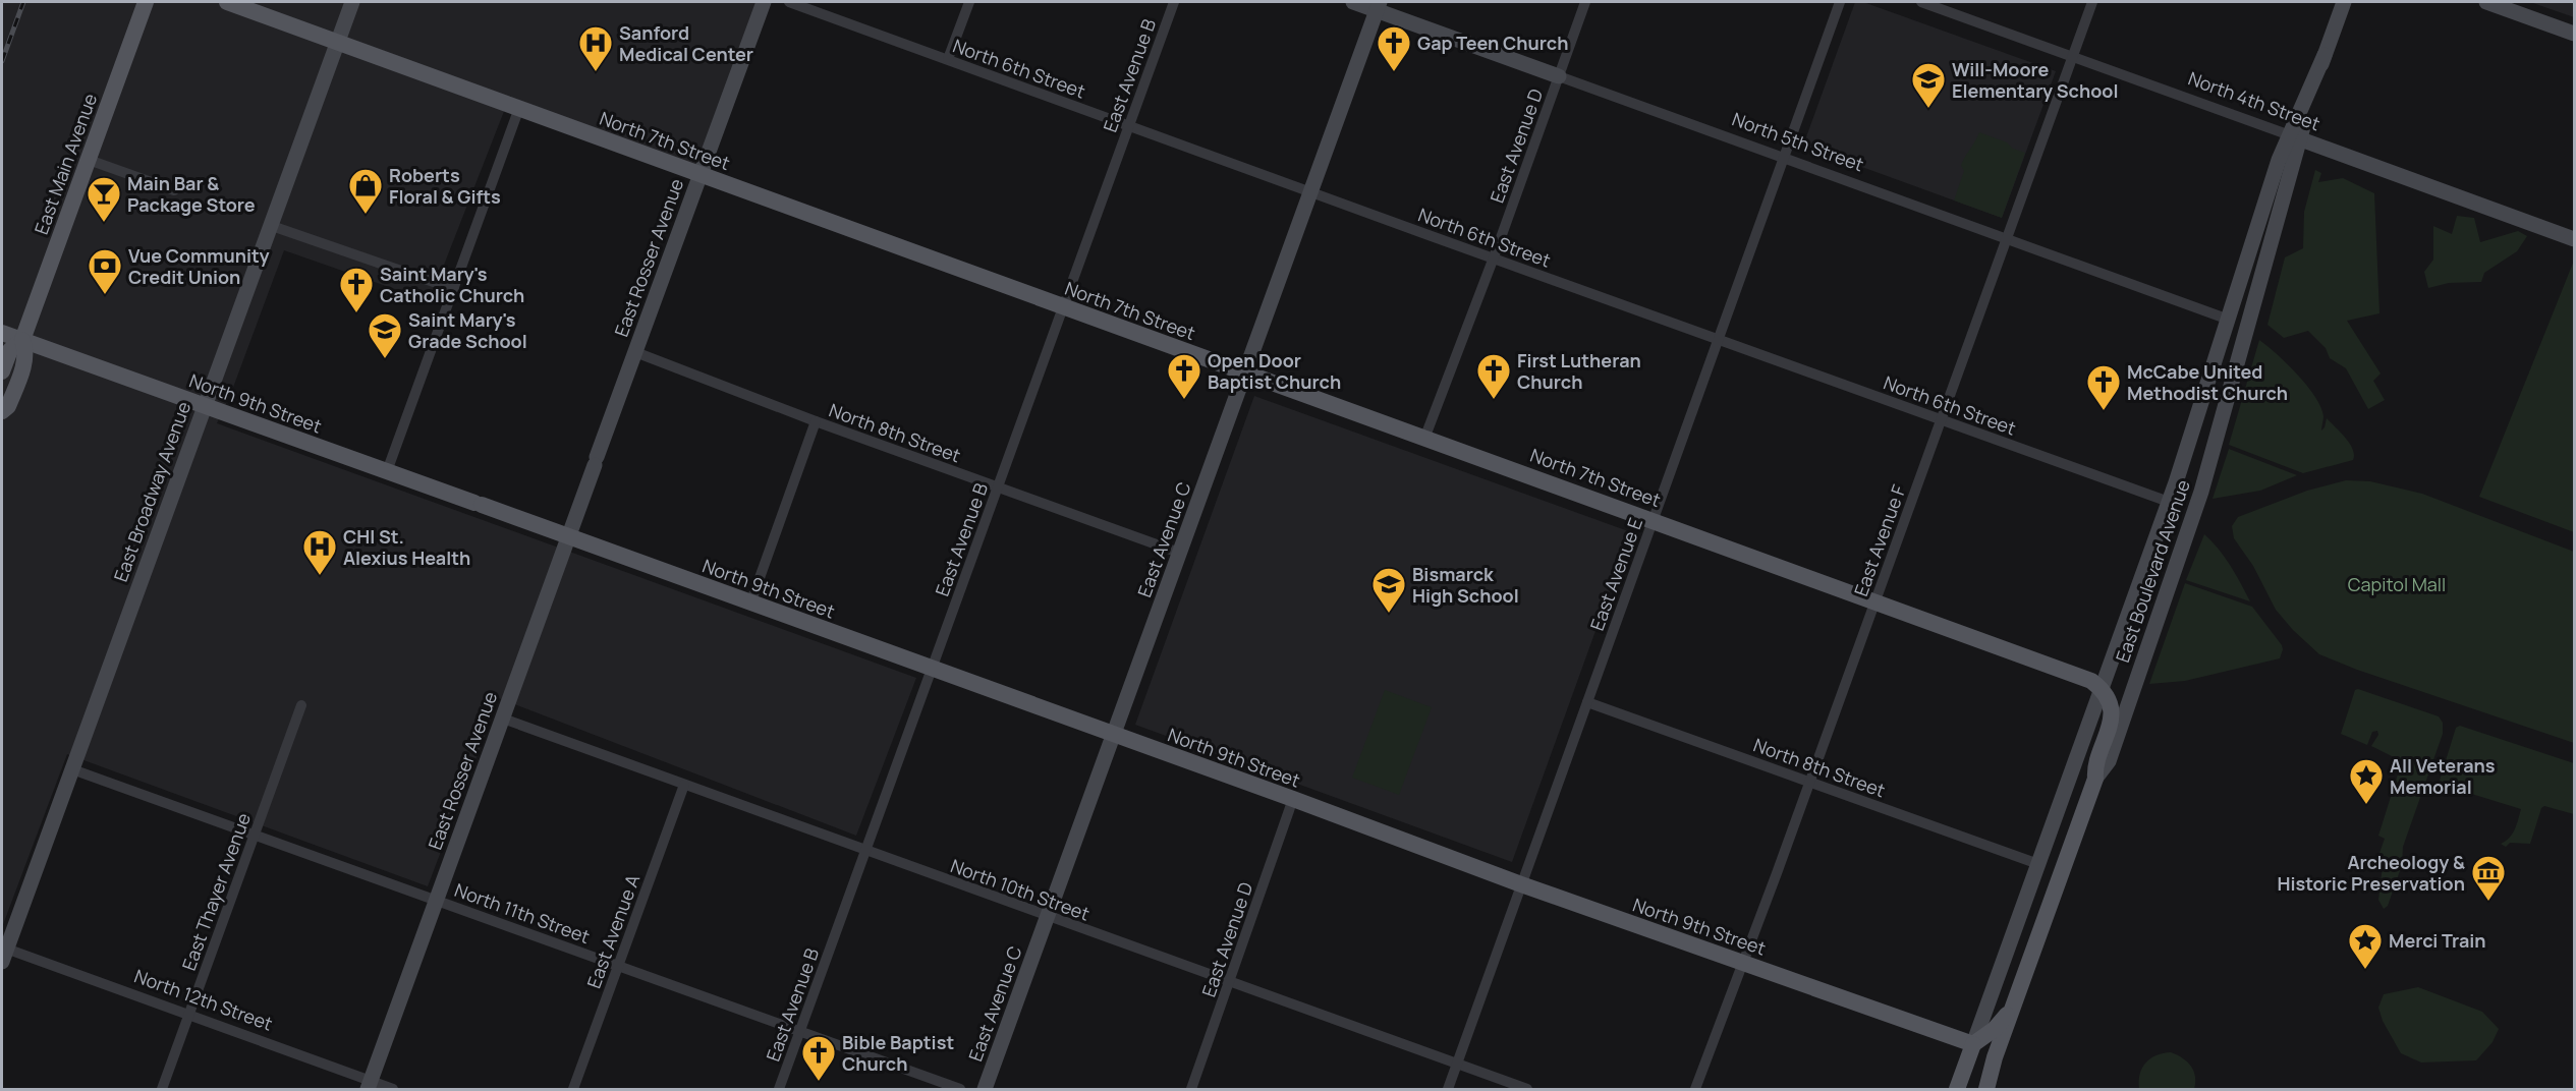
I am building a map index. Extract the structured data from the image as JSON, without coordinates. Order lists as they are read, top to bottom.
{
  "streets": {
    "main road": [
      "North 7th Street",
      "East Main Avenue",
      "North 9th Street",
      "East Boulevard Avenue"
    ],
    "street": [
      "North 6th Street",
      "East Avenue B",
      "North 4th Street",
      "North 5th Street",
      "East Avenue D",
      "East Rosser Avenue",
      "North 8th Street",
      "East Broadway Avenue",
      "East Avenue C",
      "East Avenue F",
      "East Avenue E",
      "North 10th Street",
      "East Thayer Avenue",
      "North 11th Street",
      "East Avenue A",
      "North 12th Street"
    ]
  },
  "crossings": [
    ["North 6th Street", "East Avenue B"],
    ["North 6th Street", "East Avenue D"],
    ["North 6th Street", "East Avenue C"],
    ["North 6th Street", "East Avenue F"],
    ["North 6th Street", "East Boulevard Avenue"],
    ["North 6th Street", "East Avenue E"],
    ["East Avenue B", "North 7th Street"],
    ["East Avenue B", "North 9th Street"],
    ["East Avenue B", "North 8th Street"],
    ["East Avenue B", "North 10th Street"],
    ["East Avenue B", "North 11th Street"],
    ["North 4th Street", "East Avenue F"],
    ["North 4th Street", "East Boulevard Avenue"],
    ["North 7th Street", "East Avenue D"],
    ["North 7th Street", "East Rosser Avenue"],
    ["North 7th Street", "East Broadway Avenue"],
    ["North 7th Street", "East Avenue C"],
    ["North 7th Street", "East Avenue F"],
    ["North 7th Street", "East Boulevard Avenue"],
    ["North 7th Street", "East Avenue E"],
    ["North 5th Street", "East Avenue D"],
    ["North 5th Street", "East Avenue C"],
    ["North 5th Street", "East Avenue F"],
    ["North 5th Street", "East Boulevard Avenue"],
    ["North 5th Street", "East Avenue E"],
    ["East Avenue D", "North 9th Street"],
    ["East Avenue D", "North 10th Street"],
    ["East Main Avenue", "North 9th Street"],
    ["East Rosser Avenue", "North 9th Street"],
    ["East Rosser Avenue", "North 8th Street"],
    ["East Rosser Avenue", "North 10th Street"],
    ["East Rosser Avenue", "North 11th Street"],
    ["East Rosser Avenue", "North 12th Street"],
    ["North 9th Street", "East Broadway Avenue"],
    ["North 9th Street", "East Avenue C"],
    ["North 9th Street", "East Avenue F"],
    ["North 9th Street", "East Boulevard Avenue"],
    ["North 9th Street", "East Avenue E"],
    ["North 8th Street", "East Avenue C"],
    ["North 8th Street", "East Avenue F"],
    ["North 8th Street", "East Boulevard Avenue"],
    ["North 8th Street", "East Avenue E"],
    ["East Broadway Avenue", "North 11th Street"],
    ["East Broadway Avenue", "North 12th Street"],
    ["East Avenue C", "North 10th Street"],
    ["East Avenue E", "North 10th Street"],
    ["North 10th Street", "East Avenue A"],
    ["East Thayer Avenue", "North 11th Street"],
    ["East Thayer Avenue", "North 12th Street"],
    ["North 11th Street", "East Avenue A"]
  ],
  "parks": ["Capitol Mall"],
  "places": {
    "hospital": ["Sanford Medical Center", "CHI St. Alexius Health"],
    "church": [
      "Gap Teen Church",
      "Saint Mary's Catholic Church",
      "Open Door Baptist Church",
      "First Lutheran Church",
      "McCabe United Methodist Church",
      "Bible Baptist Church"
    ],
    "school or university": ["Will-Moore Elementary School", "Saint Mary's Grade School", "Bismarck High School"],
    "shop": ["Roberts Floral & Gifts"],
    "bar": ["Main Bar & Package Store"],
    "bank": ["Vue Community Credit Union"],
    "place": ["All Veterans Memorial", "Merci Train"],
    "museum": ["Archeology & Historic Preservation"]
  }
}
